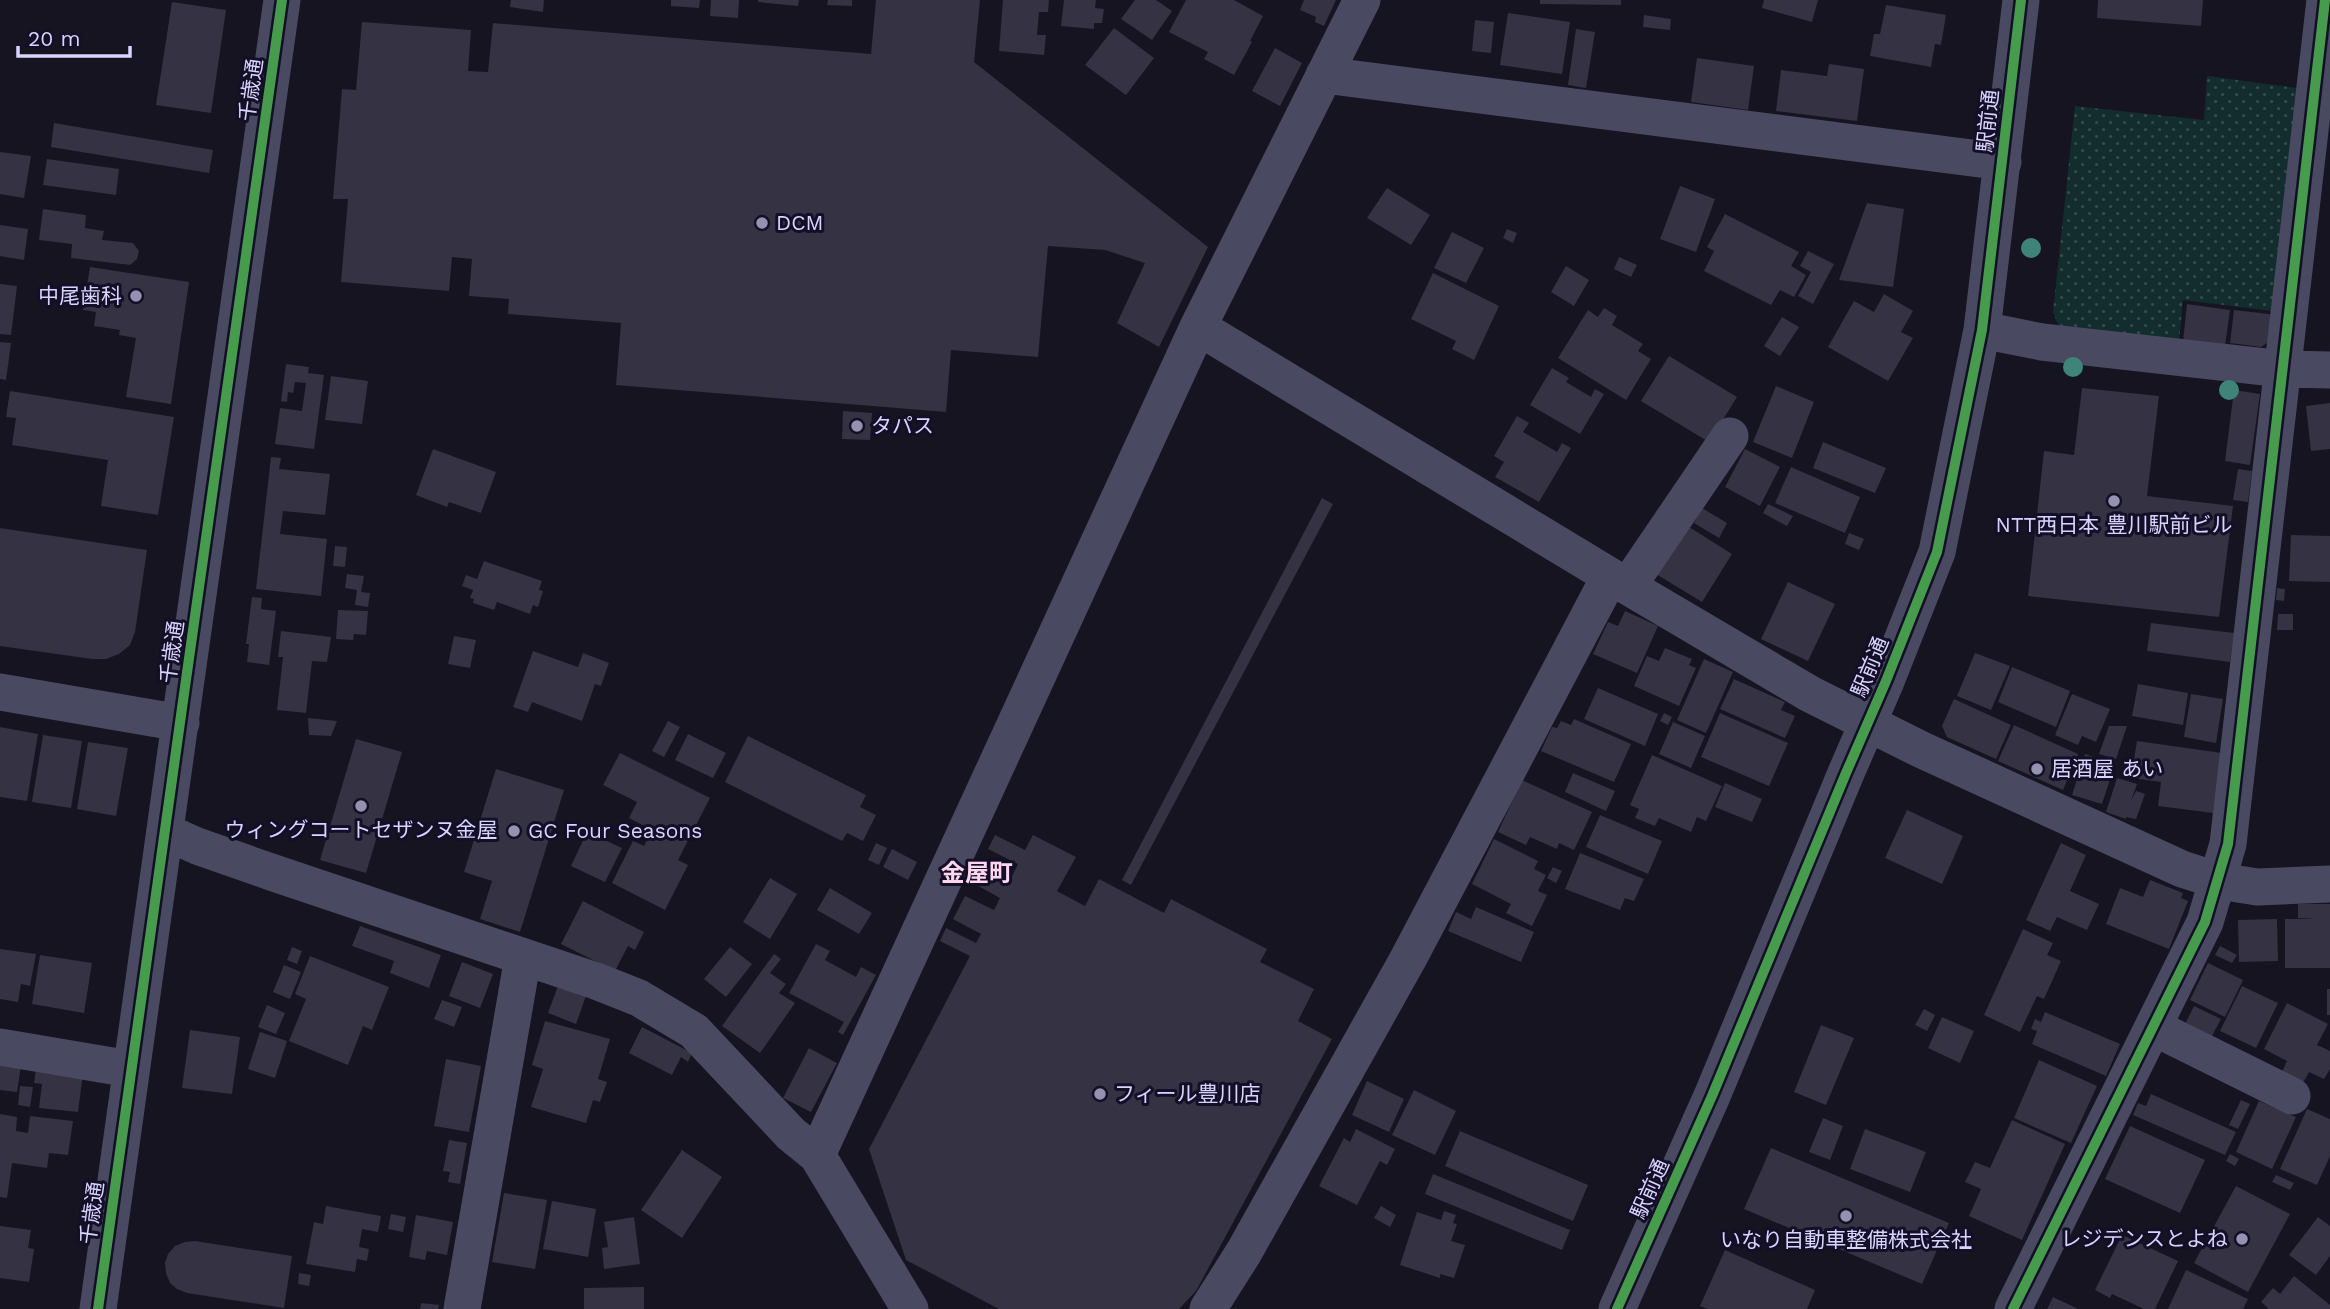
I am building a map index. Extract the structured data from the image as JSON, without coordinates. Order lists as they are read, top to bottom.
{
  "streets": {
    "street": ["千歳通", "駅前通"]
  },
  "districts": ["金屋町"],
  "places": [
    "DCM",
    "中尾歯科",
    "タパス",
    "NTT西日本 豊川駅前ビル",
    "居酒屋 あい",
    "ウィングコートセザンヌ金屋",
    "GC Four Seasons",
    "フィール豊川店",
    "いなり自動車整備株式会社",
    "レジデンスとよね"
  ],
  "scale_bar": "20 m"
}
